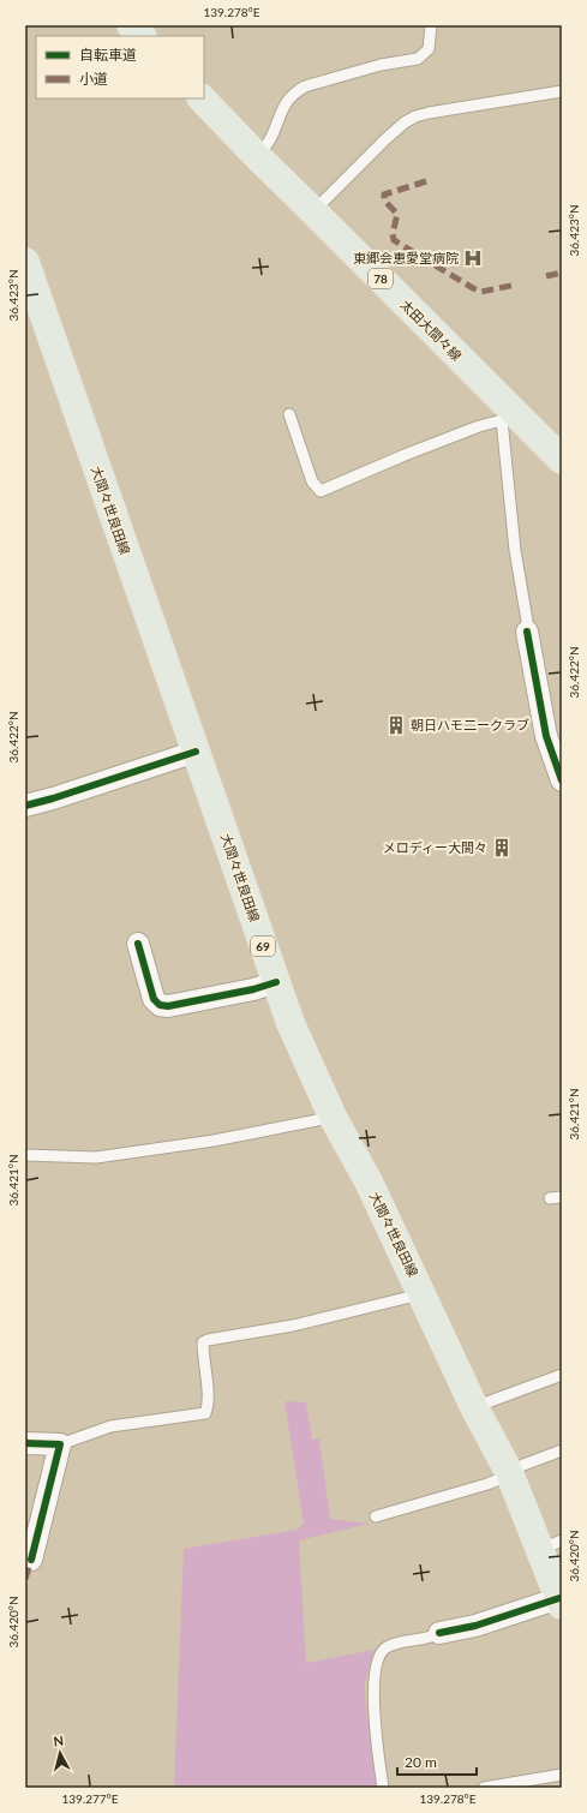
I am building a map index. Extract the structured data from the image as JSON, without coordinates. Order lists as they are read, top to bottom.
{
  "streets": {
    "main road": [
      "78",
      "太田大間々線",
      "大間々世良田線",
      "69"
    ]
  },
  "places": {
    "hospital": ["東郷会恵愛堂病院"],
    "building": ["朝日ハモ二ークラブ", "メロディー大間々"]
  },
  "legend": ["自転車道", "小道"],
  "scale_bar": "20 m",
  "north": "top",
  "coordinates": [
    "139.278°E",
    "36.423°N",
    "36.422°N",
    "36.421°N",
    "36.420°N",
    "139.277°E"
  ]
}
